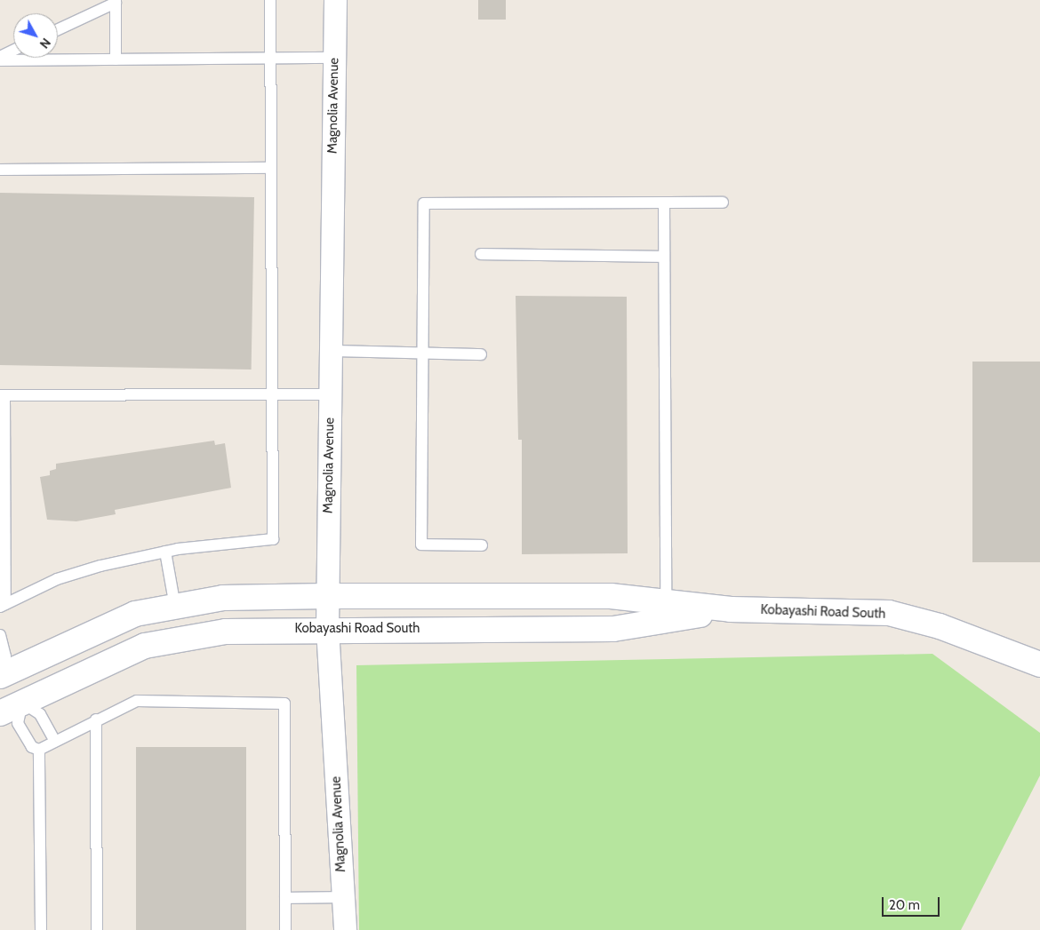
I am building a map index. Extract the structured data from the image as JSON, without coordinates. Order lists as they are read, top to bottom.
{
  "streets": {
    "street": ["Magnolia Avenue", "Kobayashi Road South"]
  },
  "crossings": [
    ["Magnolia Avenue", "Kobayashi Road South"]
  ],
  "scale_bar": "20 m",
  "north": "bottom right"
}
